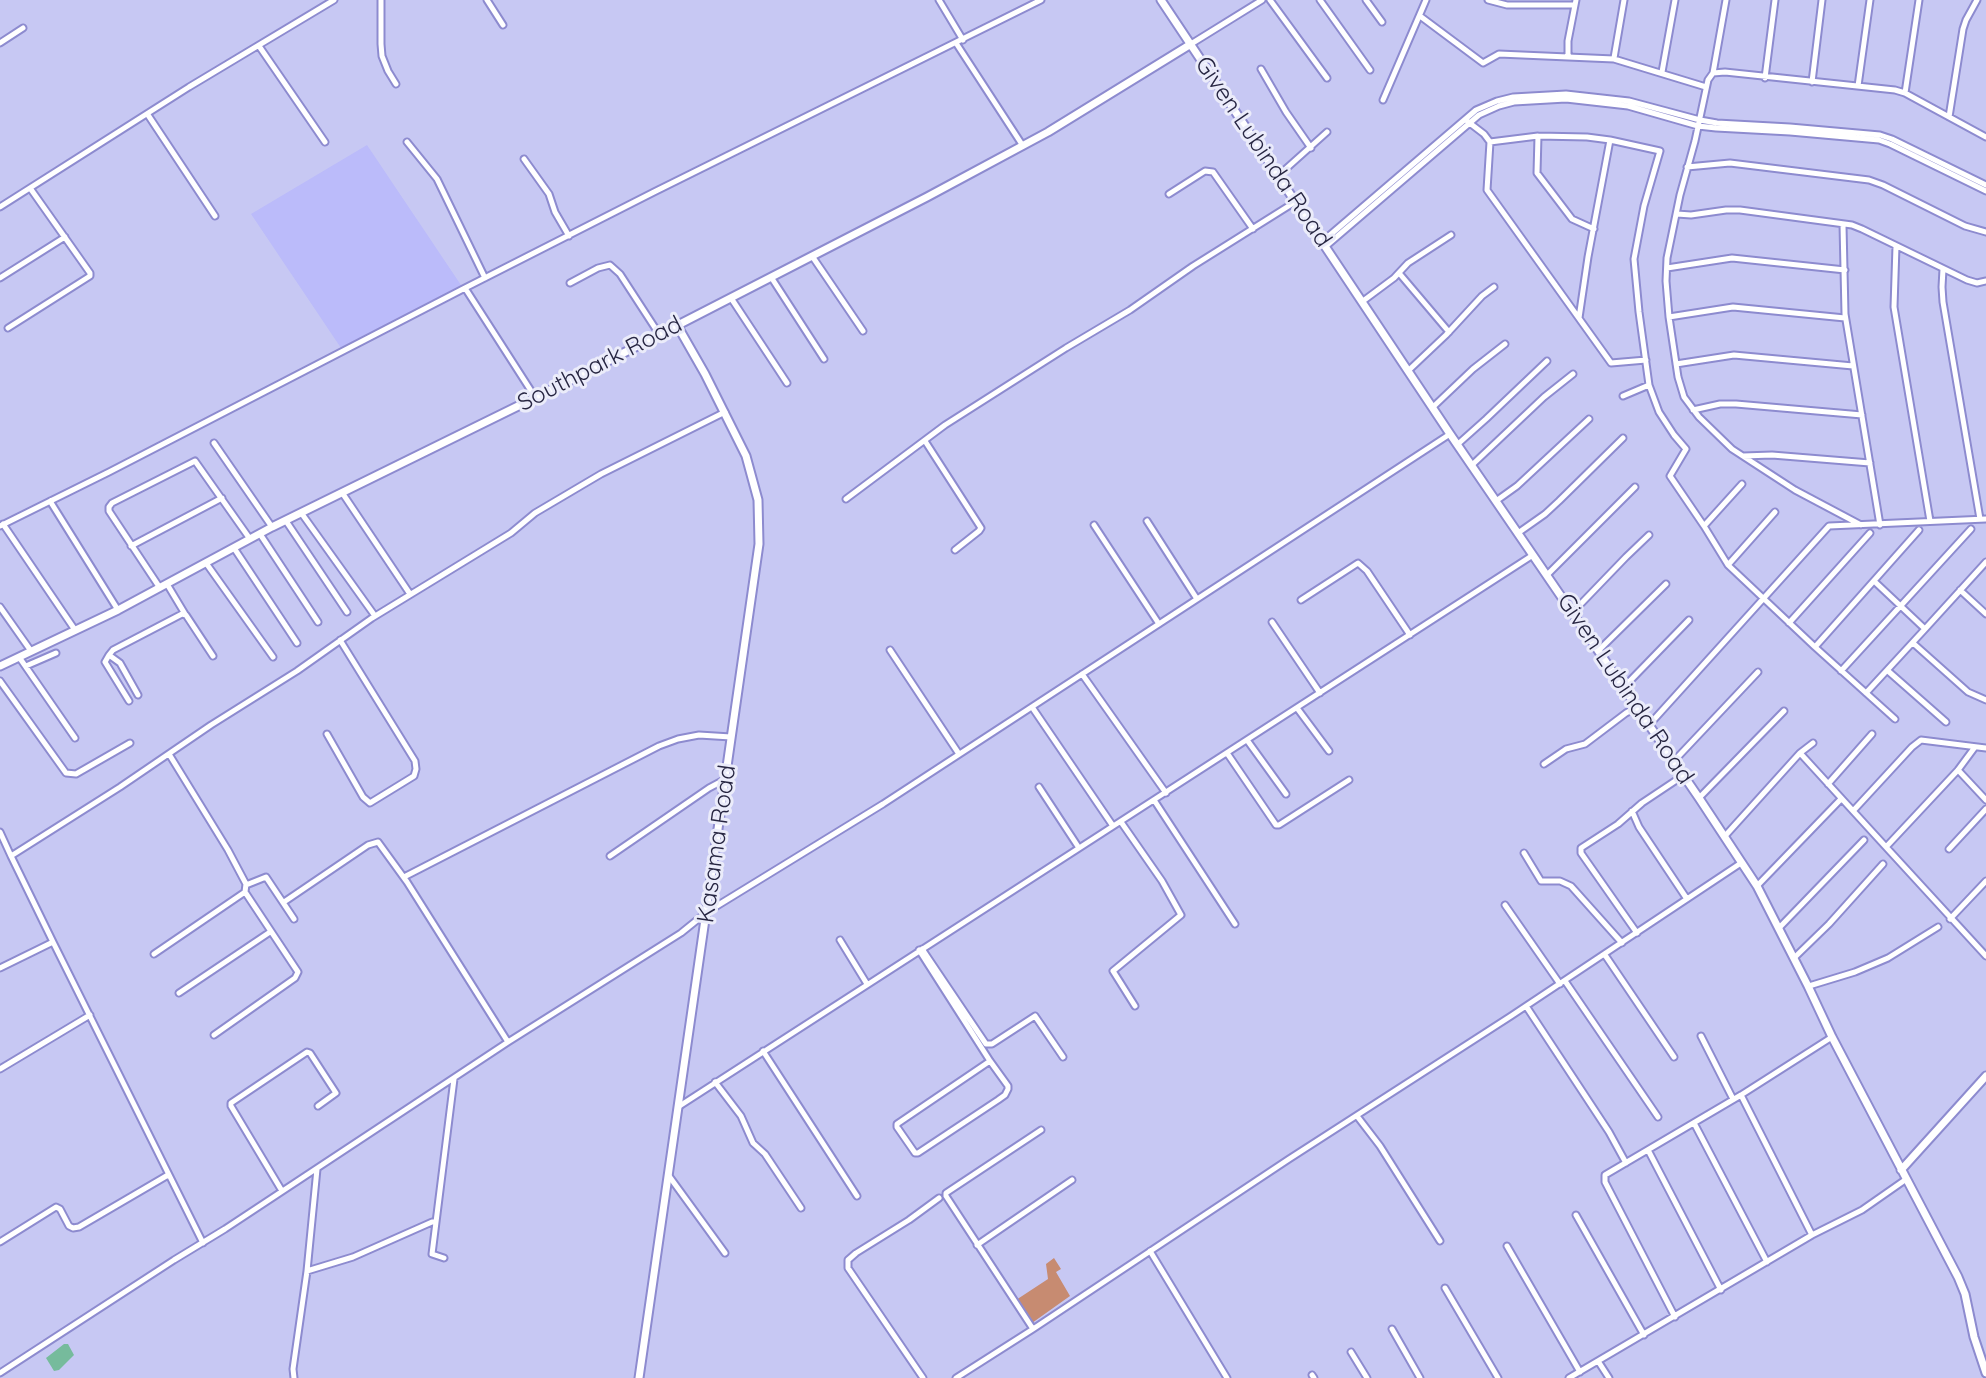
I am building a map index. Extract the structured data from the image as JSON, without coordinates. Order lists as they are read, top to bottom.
{
  "streets": {
    "street": ["Given Lubinda Road", "Southpark Road", "Kasama Road"]
  },
  "crossings": [
    ["Given Lubinda Road", "Southpark Road"],
    ["Southpark Road", "Kasama Road"]
  ]
}
